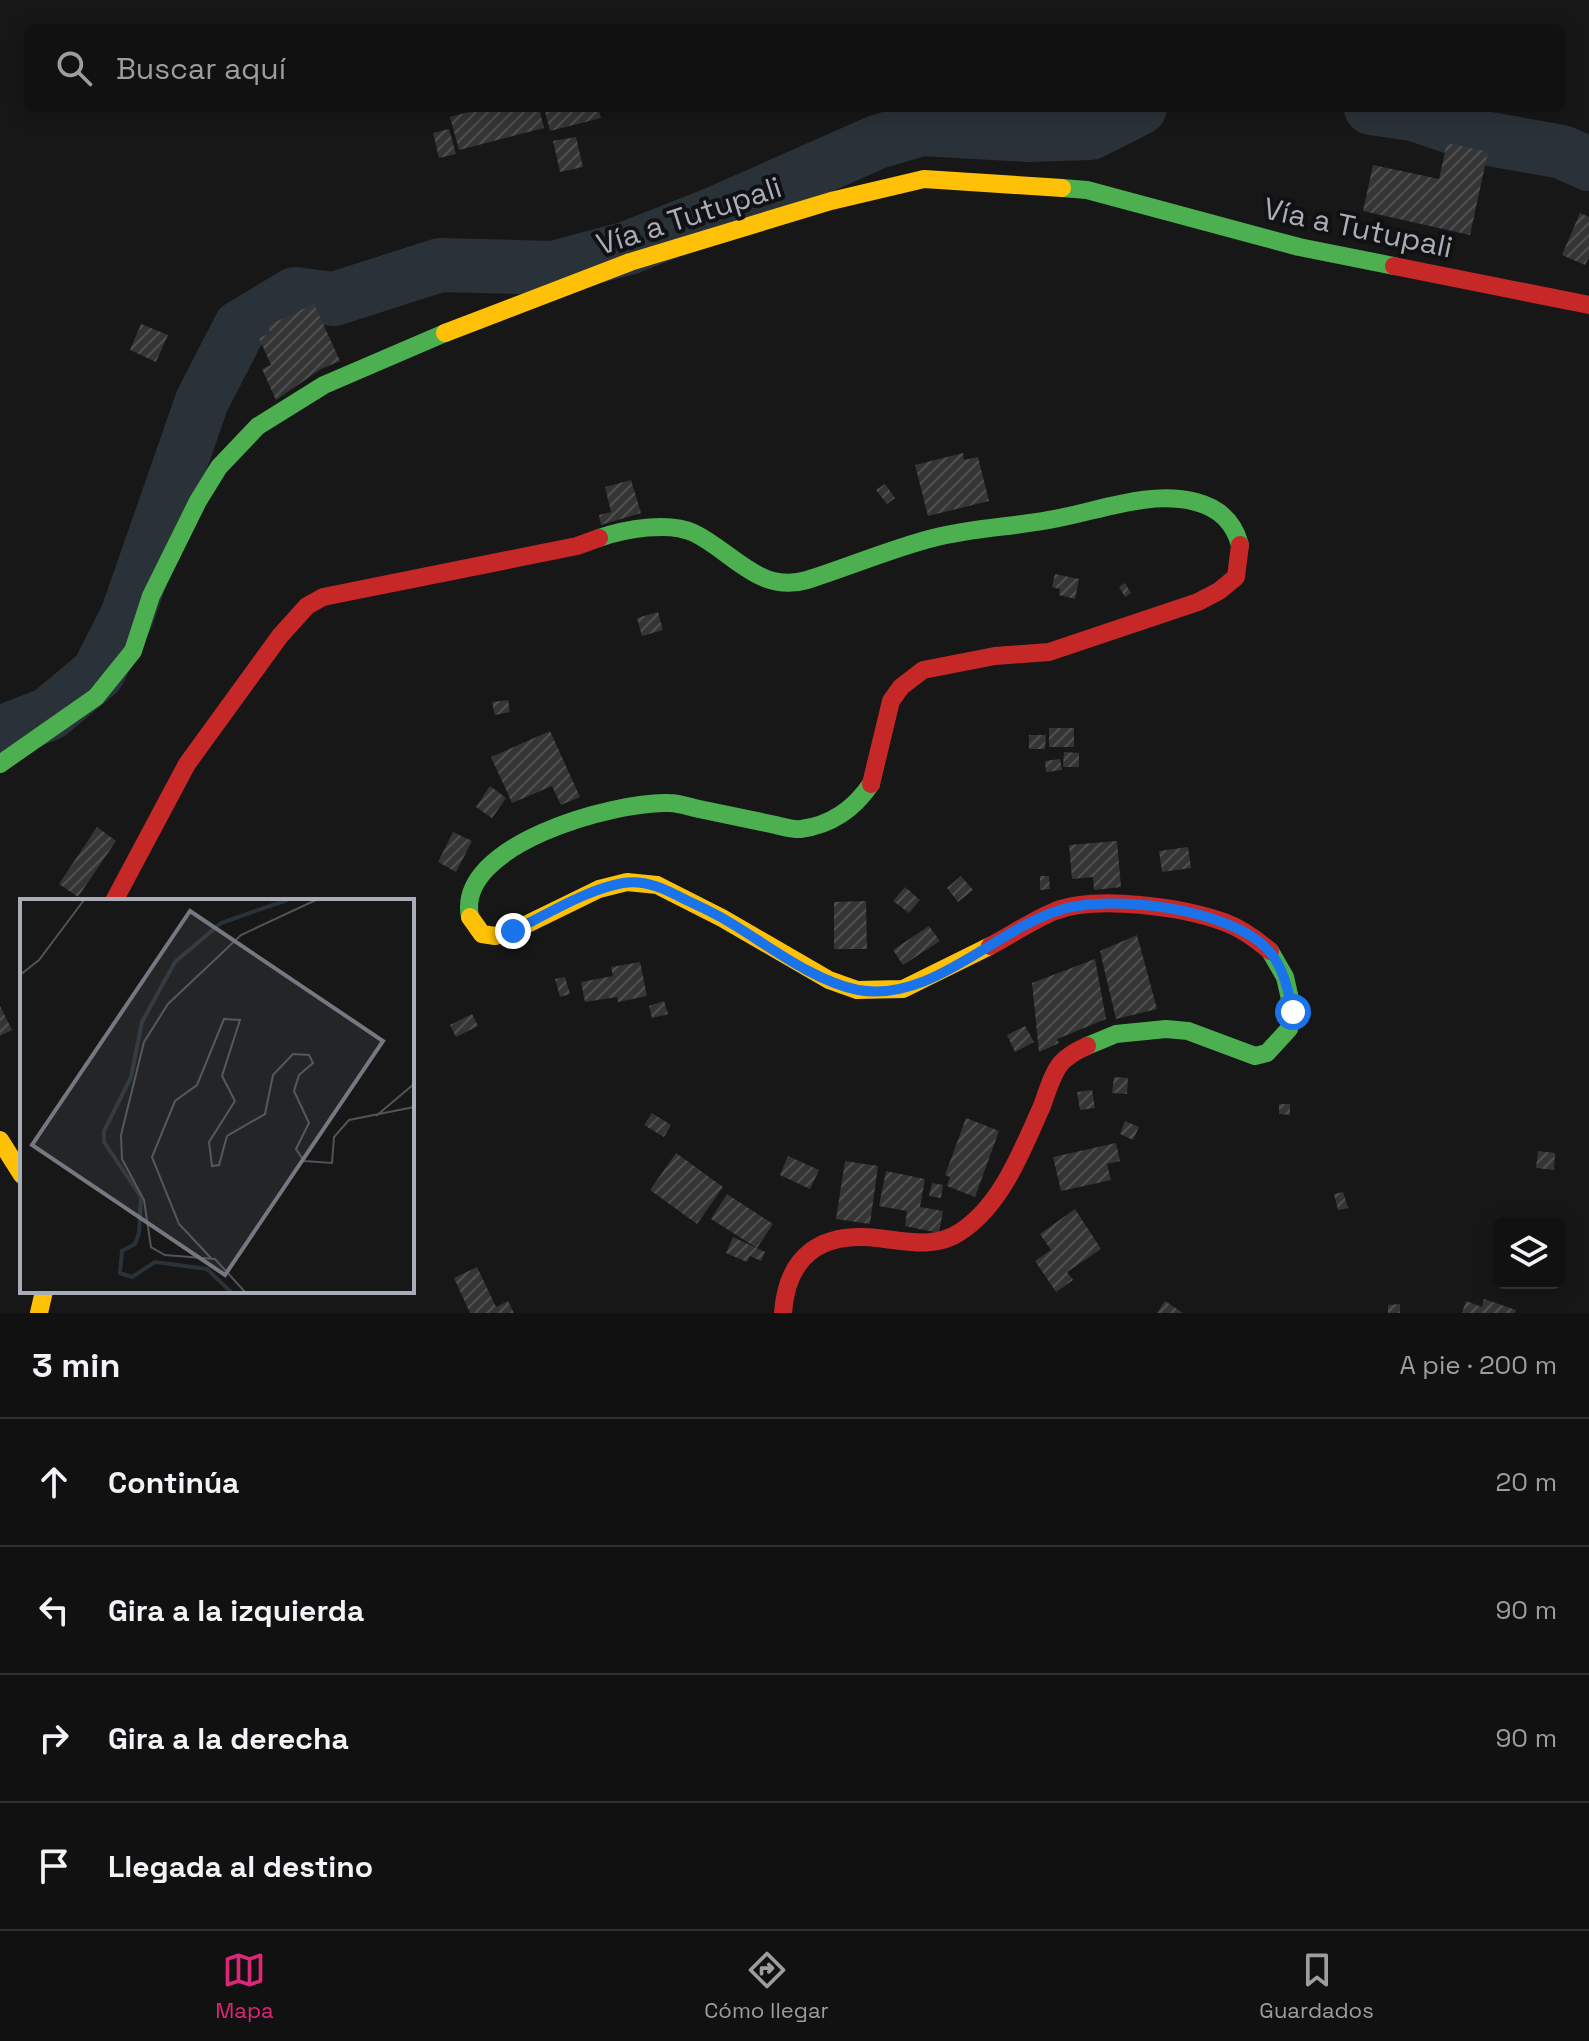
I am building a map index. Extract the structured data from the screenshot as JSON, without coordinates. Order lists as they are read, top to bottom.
{
  "streets": {
    "street": ["Vía a Tutupali"]
  },
  "page": {
    "search": "Buscar aquí",
    "heading": ["3 min", "A pie · 200 m"],
    "list": [
      ["Continúa", "20 m"],
      ["Gira a la izquierda", "90 m"],
      ["Gira a la derecha", "90 m"],
      "Llegada al destino"
    ],
    "nav": ["Mapa", "Cómo llegar", "Guardados"]
  }
}
